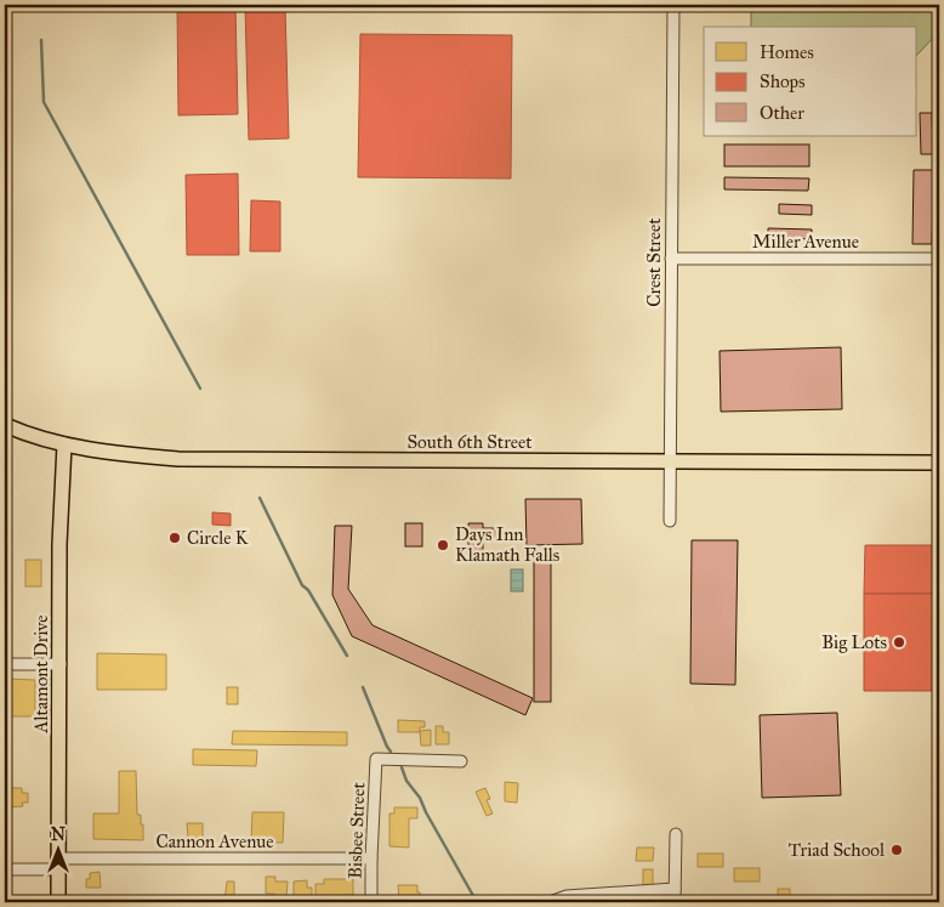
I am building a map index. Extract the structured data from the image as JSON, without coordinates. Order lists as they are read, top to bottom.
{
  "streets": {
    "main road": ["South 6th Street", "Altamont Drive"],
    "street": [
      "Miller Avenue",
      "Crest Street",
      "Bisbee Street",
      "Cannon Avenue"
    ]
  },
  "crossings": [
    ["Miller Avenue", "Crest Street"],
    ["Crest Street", "South 6th Street"],
    ["South 6th Street", "Altamont Drive"],
    ["Altamont Drive", "Cannon Avenue"],
    ["Bisbee Street", "Cannon Avenue"]
  ],
  "places": [
    "Circle K",
    "Days Inn Klamath Falls",
    "Big Lots",
    "Triad School"
  ],
  "legend": ["Homes", "Shops", "Other"],
  "north": "top"
}
